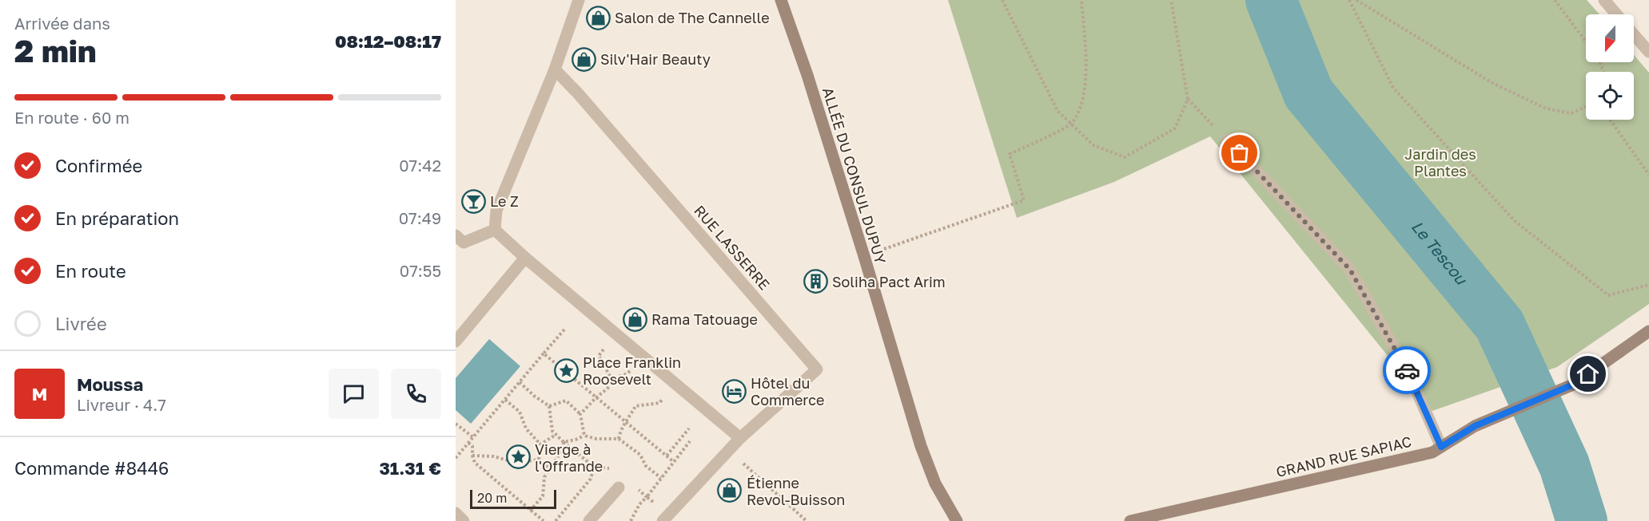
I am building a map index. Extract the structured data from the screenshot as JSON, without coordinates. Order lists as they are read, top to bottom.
{
  "streets": {
    "main road": ["ALLÉE DU CONSUL DUPUY", "GRAND RUE SAPIAC"],
    "street": ["RUE LASSERRE"]
  },
  "water": ["Le Tescou"],
  "parks": ["Jardin des Plantes"],
  "places": {
    "shop": [
      "Salon de The Cannelle",
      "Silv'Hair Beauty",
      "Rama Tatouage",
      "Étienne Revol-Buisson"
    ],
    "bar": ["Le Z"],
    "building": ["Soliha Pact Arim"],
    "place": ["Place Franklin Roosevelt", "Vierge à l'Offrande"],
    "hotel": ["Hôtel du Commerce"]
  },
  "scale_bar": "20 m",
  "north": "bottom",
  "page": {
    "heading": ["2 min", "Arrivée dans", "08:12–08:17"],
    "panel": [
      "Moussa",
      "Livreur · 4.7",
      "Commande #8446",
      "31.31 €"
    ],
    "bar": "En route · 60 m",
    "list": [
      ["Confirmée", "07:42"],
      ["En préparation", "07:49"],
      ["En route", "07:55"],
      "Livrée"
    ],
    "round": "M",
    "scale": "20 m"
  }
}
